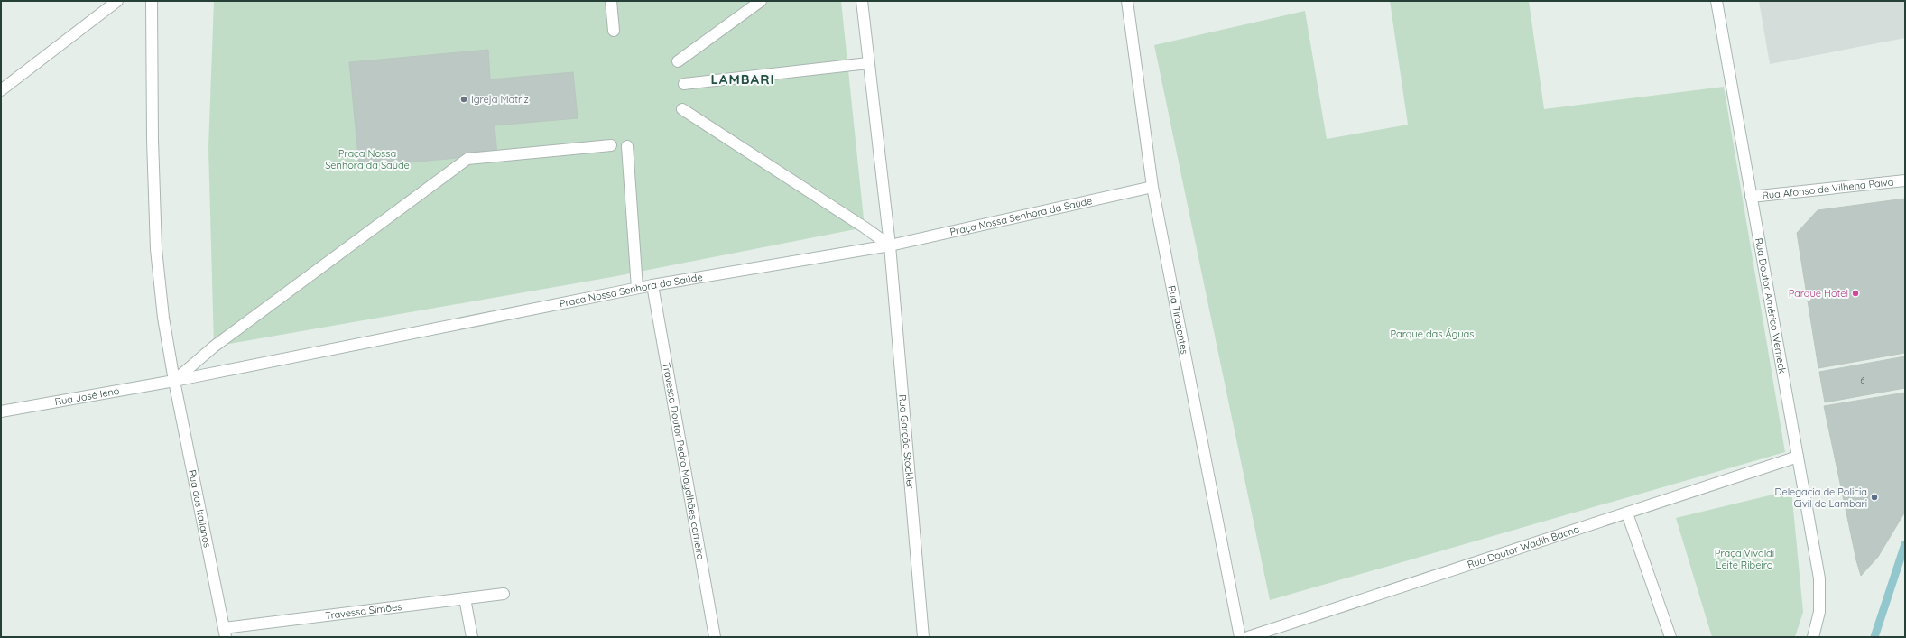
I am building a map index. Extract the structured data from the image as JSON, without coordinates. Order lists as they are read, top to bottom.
{
  "streets": {
    "street": [
      "Rua Afonso de Vilhena Paiva",
      "Praça Nossa Senhora da Saúde",
      "Rua Doutor Américo Werneck",
      "Rua Tiradentes",
      "Rua José Ieno",
      "Rua Garção Stockler",
      "Travessa Doutor Pedro Magalhães carneiro",
      "Rua dos Italianos",
      "Rua Doutor Wadih Bacha",
      "Travessa Simões"
    ]
  },
  "crossings": [
    ["Rua Afonso de Vilhena Paiva", "Rua Doutor Américo Werneck"],
    ["Praça Nossa Senhora da Saúde", "Rua Tiradentes"],
    ["Praça Nossa Senhora da Saúde", "Rua José Ieno"],
    ["Praça Nossa Senhora da Saúde", "Rua Garção Stockler"],
    ["Praça Nossa Senhora da Saúde", "Travessa Doutor Pedro Magalhães carneiro"],
    ["Praça Nossa Senhora da Saúde", "Rua dos Italianos"],
    ["Rua Doutor Américo Werneck", "Rua Doutor Wadih Bacha"],
    ["Rua José Ieno", "Rua dos Italianos"],
    ["Rua dos Italianos", "Travessa Simões"]
  ],
  "districts": ["LAMBARI"],
  "parks": ["Praça Nossa Senhora da Saúde", "Parque das Águas", "Praça Vivaldi Leite Ribeiro"],
  "places": ["Igreja Matriz", "Parque Hotel", "Delegacia de Policia Civil de Lambari"],
  "house_numbers": ["6"]
}
